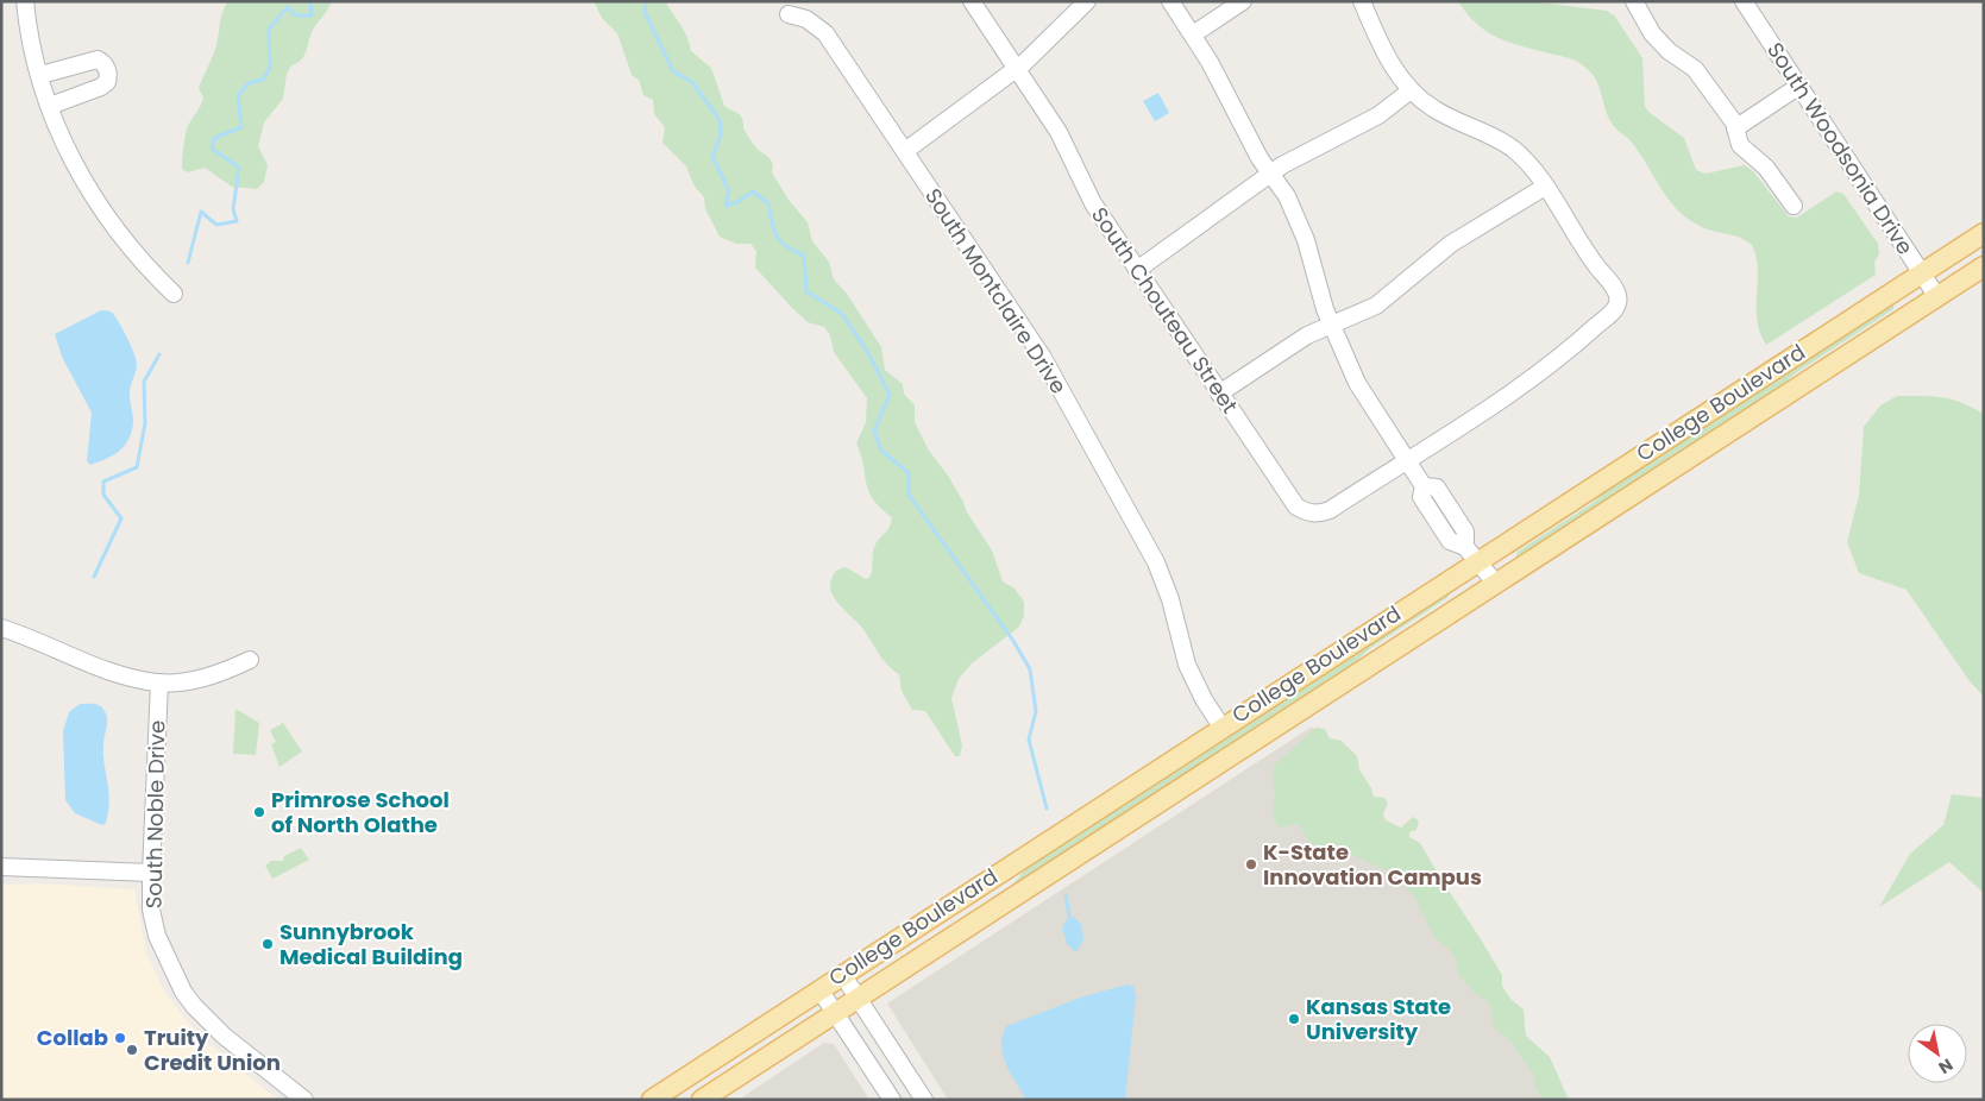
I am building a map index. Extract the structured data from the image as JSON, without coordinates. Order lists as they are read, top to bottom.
{
  "streets": {
    "main road": ["College Boulevard"],
    "street": [
      "South Woodsonia Drive",
      "South Montclaire Drive",
      "South Chouteau Street",
      "South Noble Drive"
    ]
  },
  "crossings": [
    ["South Woodsonia Drive", "College Boulevard"],
    ["South Montclaire Drive", "College Boulevard"]
  ],
  "places": [
    "Primrose School of North Olathe",
    "K-State Innovation Campus",
    "Sunnybrook Medical Building",
    "Kansas State University",
    "Collab",
    "Truity Credit Union"
  ],
  "north": "bottom right"
}
